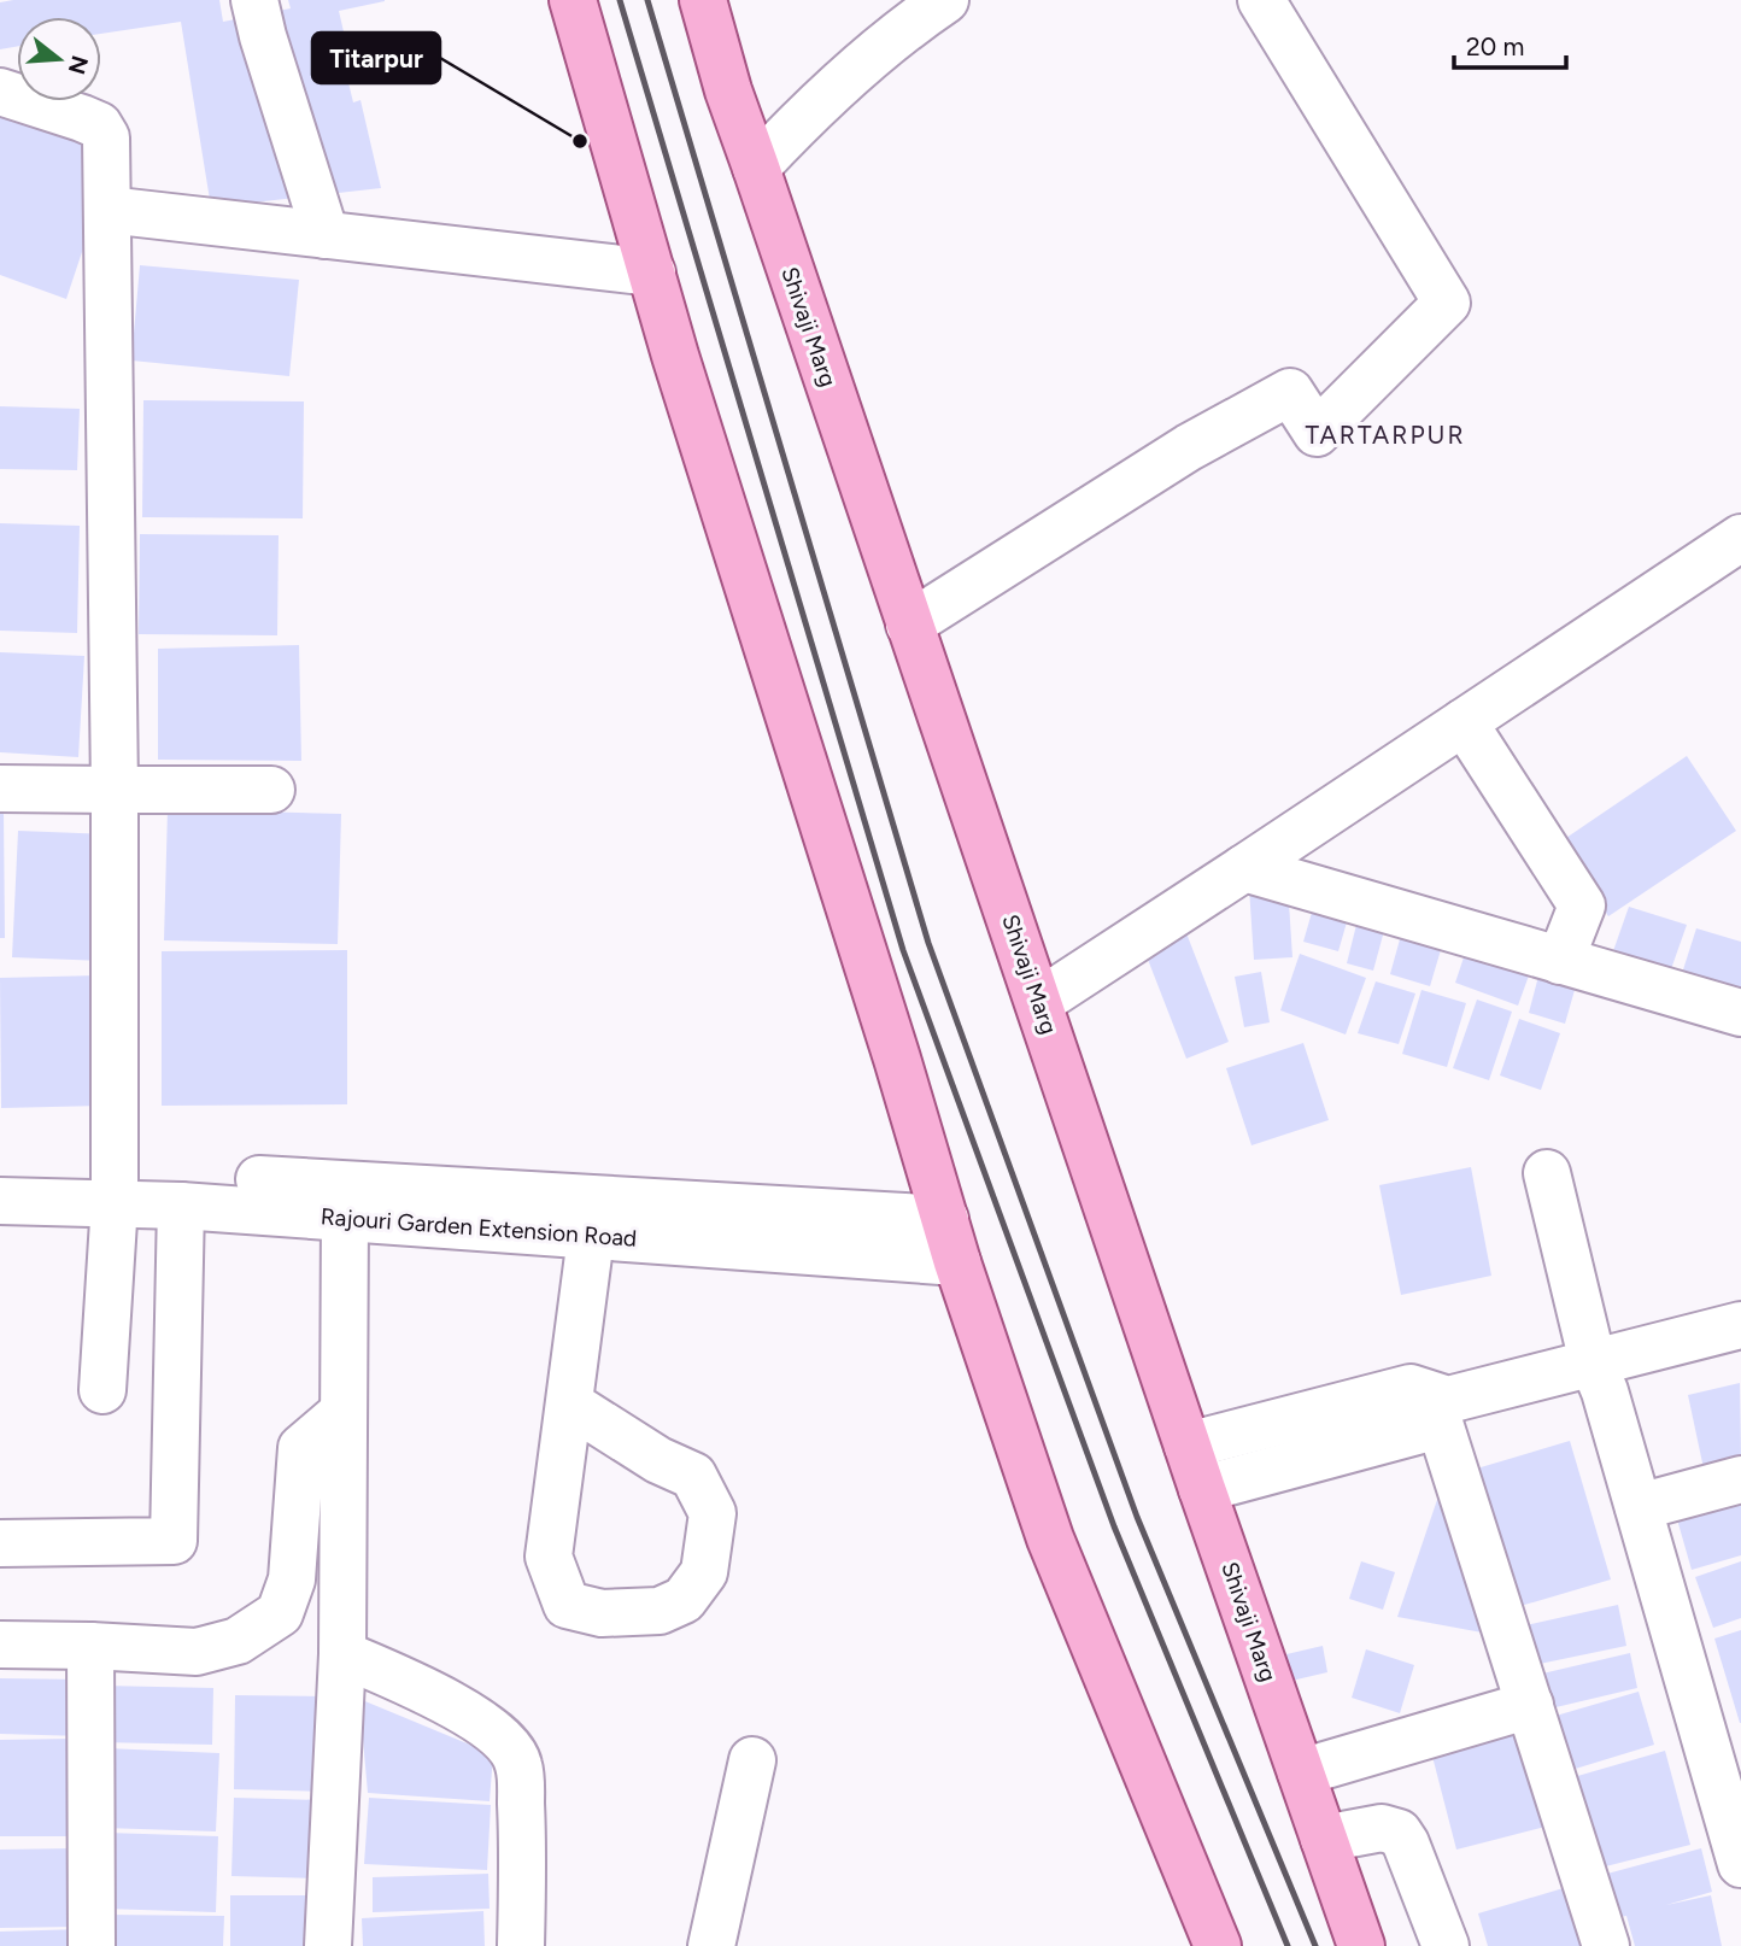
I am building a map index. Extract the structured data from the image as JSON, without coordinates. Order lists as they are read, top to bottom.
{
  "streets": {
    "main road": ["Shivaji Marg"],
    "street": ["Rajouri Garden Extension Road"]
  },
  "districts": ["TARTARPUR"],
  "places": ["Titarpur"],
  "scale_bar": "20 m",
  "north": "right"
}
